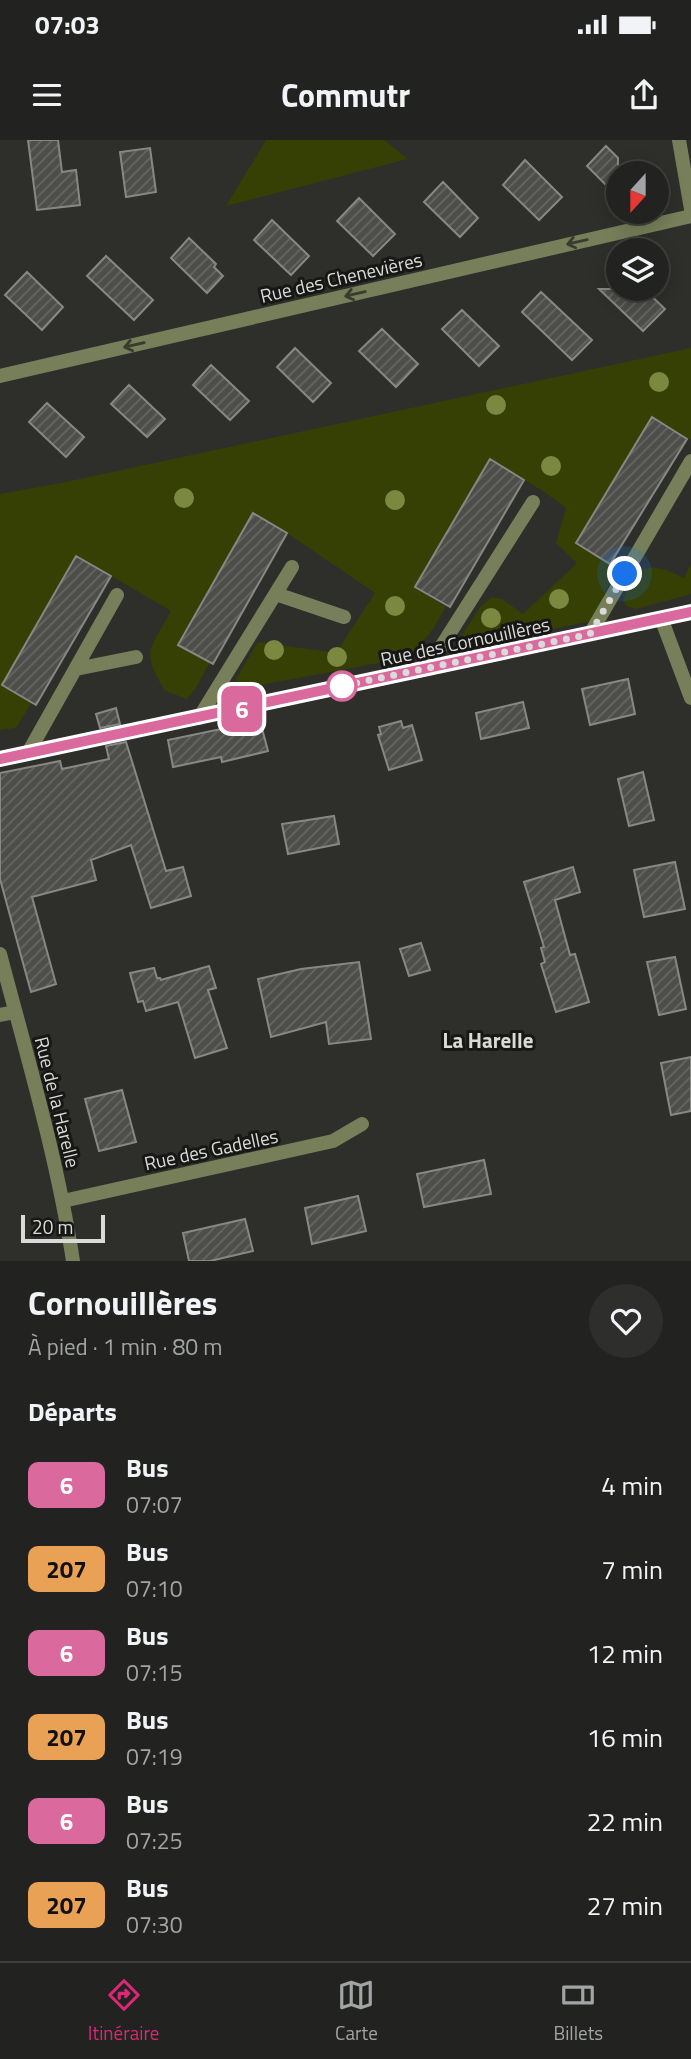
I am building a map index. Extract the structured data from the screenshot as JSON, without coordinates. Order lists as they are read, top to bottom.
{
  "streets": {
    "street": [
      "Rue des Chenevières",
      "Rue des Cornouillères",
      "Rue de la Harelle",
      "Rue des Gadelles"
    ]
  },
  "crossings": [
    ["Rue de la Harelle", "Rue des Gadelles"]
  ],
  "one_way": ["Rue des Chenevières"],
  "districts": ["La Harelle"],
  "lines": ["bus line 6"],
  "scale_bar": "20 m",
  "north": "bottom",
  "page": {
    "status": "07:03",
    "header": "Commutr",
    "on_map": "6",
    "scale": "20 m",
    "heading": [
      ["Cornouillères", "À pied · 1 min · 80 m"],
      "Départs"
    ],
    "list": [
      {
        "mark": "6",
        "name": "Bus",
        "note": "07:07",
        "value": "4 min"
      },
      {
        "mark": "207",
        "name": "Bus",
        "note": "07:10",
        "value": "7 min"
      },
      {
        "mark": "6",
        "name": "Bus",
        "note": "07:15",
        "value": "12 min"
      },
      {
        "mark": "207",
        "name": "Bus",
        "note": "07:19",
        "value": "16 min"
      },
      {
        "mark": "6",
        "name": "Bus",
        "note": "07:25",
        "value": "22 min"
      },
      {
        "mark": "207",
        "name": "Bus",
        "note": "07:30",
        "value": "27 min"
      }
    ],
    "tabs": ["Itinéraire", "Carte", "Billets"]
  }
}
